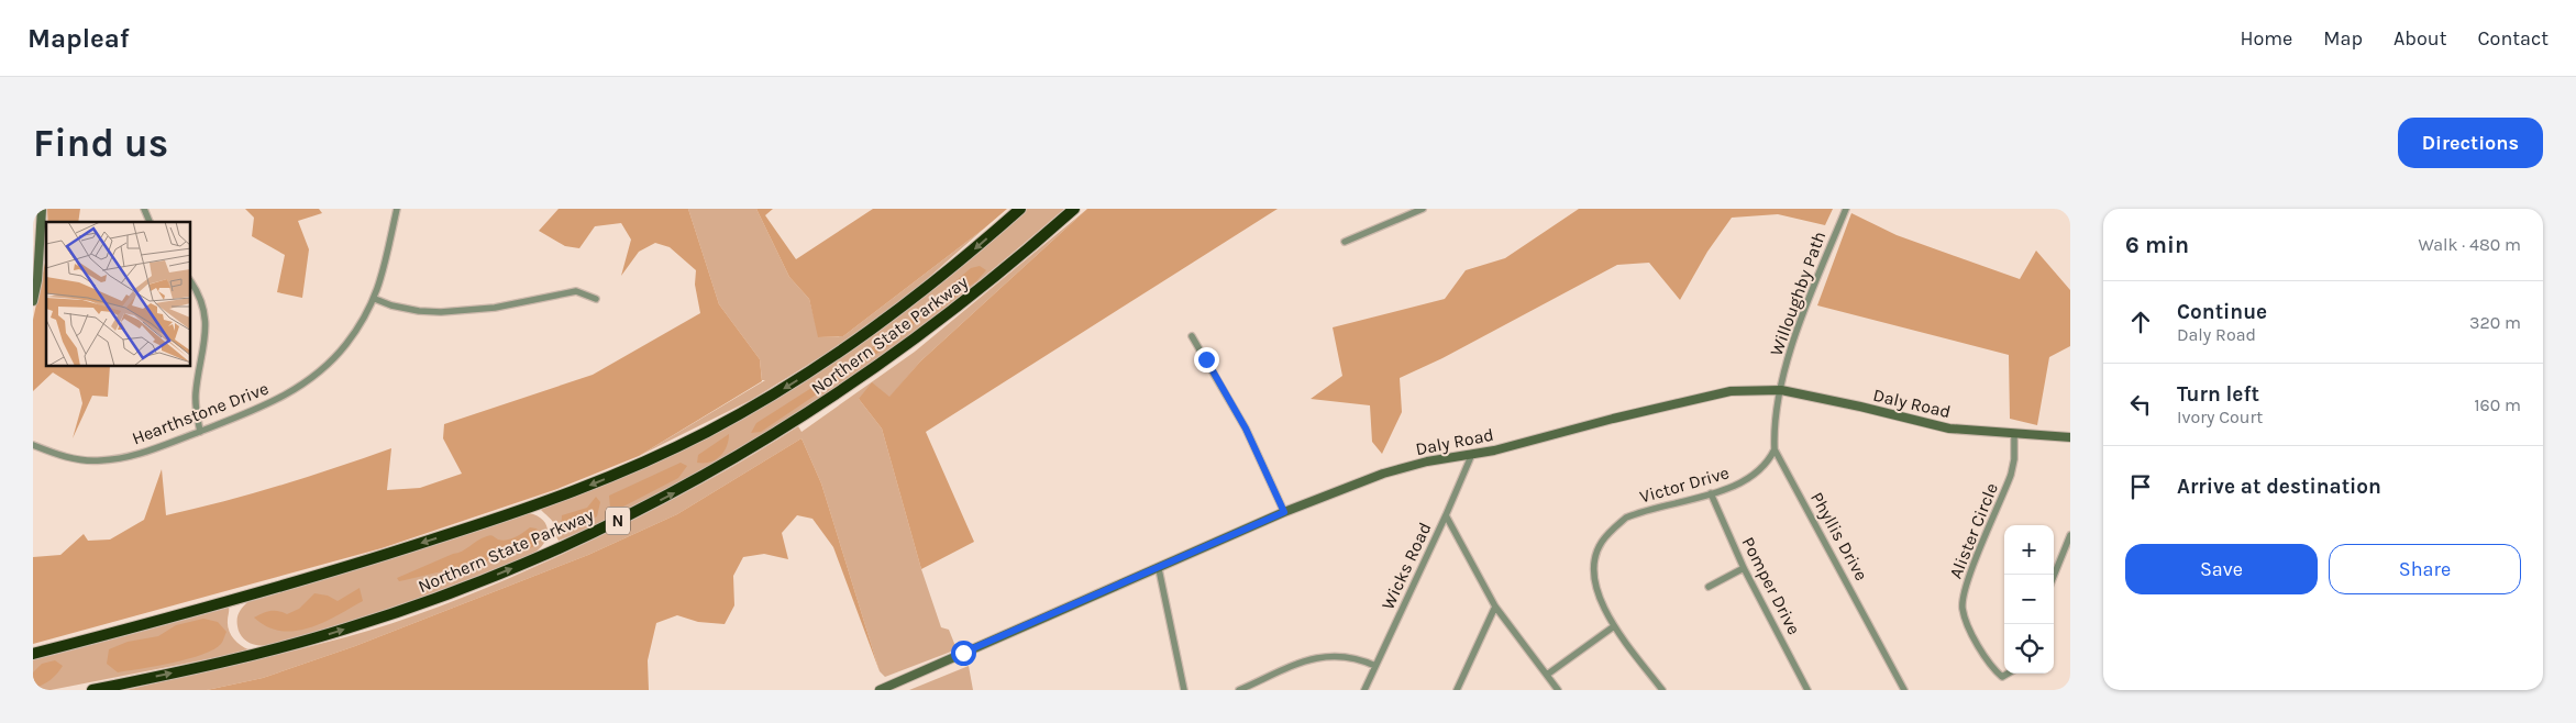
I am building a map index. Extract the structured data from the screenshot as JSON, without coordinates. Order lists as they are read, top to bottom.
{
  "streets": {
    "highway": ["Northern State Parkway", "N"],
    "street": [
      "Willoughby Path",
      "Daly Road",
      "Hearthstone Drive",
      "Victor Drive",
      "Alister Circle",
      "Phyllis Drive",
      "Wicks Road",
      "Pomper Drive"
    ]
  },
  "crossings": [
    ["Willoughby Path", "Daly Road"],
    ["Willoughby Path", "Phyllis Drive"],
    ["Daly Road", "Alister Circle"],
    ["Daly Road", "Phyllis Drive"],
    ["Daly Road", "Wicks Road"],
    ["Victor Drive", "Phyllis Drive"],
    ["Victor Drive", "Pomper Drive"]
  ],
  "page": {
    "header": "Mapleaf",
    "nav": [
      "Home",
      "Map",
      "About",
      "Contact"
    ],
    "buttons": [
      "Directions",
      ["Save", "Share"]
    ],
    "title": "Find us",
    "heading": ["6 min", "Walk · 480 m"],
    "list": [
      ["Continue", "Daly Road", "320 m"],
      ["Turn left", "Ivory Court", "160 m"],
      "Arrive at destination"
    ],
    "map_buttons": ["+", "−"]
  }
}
